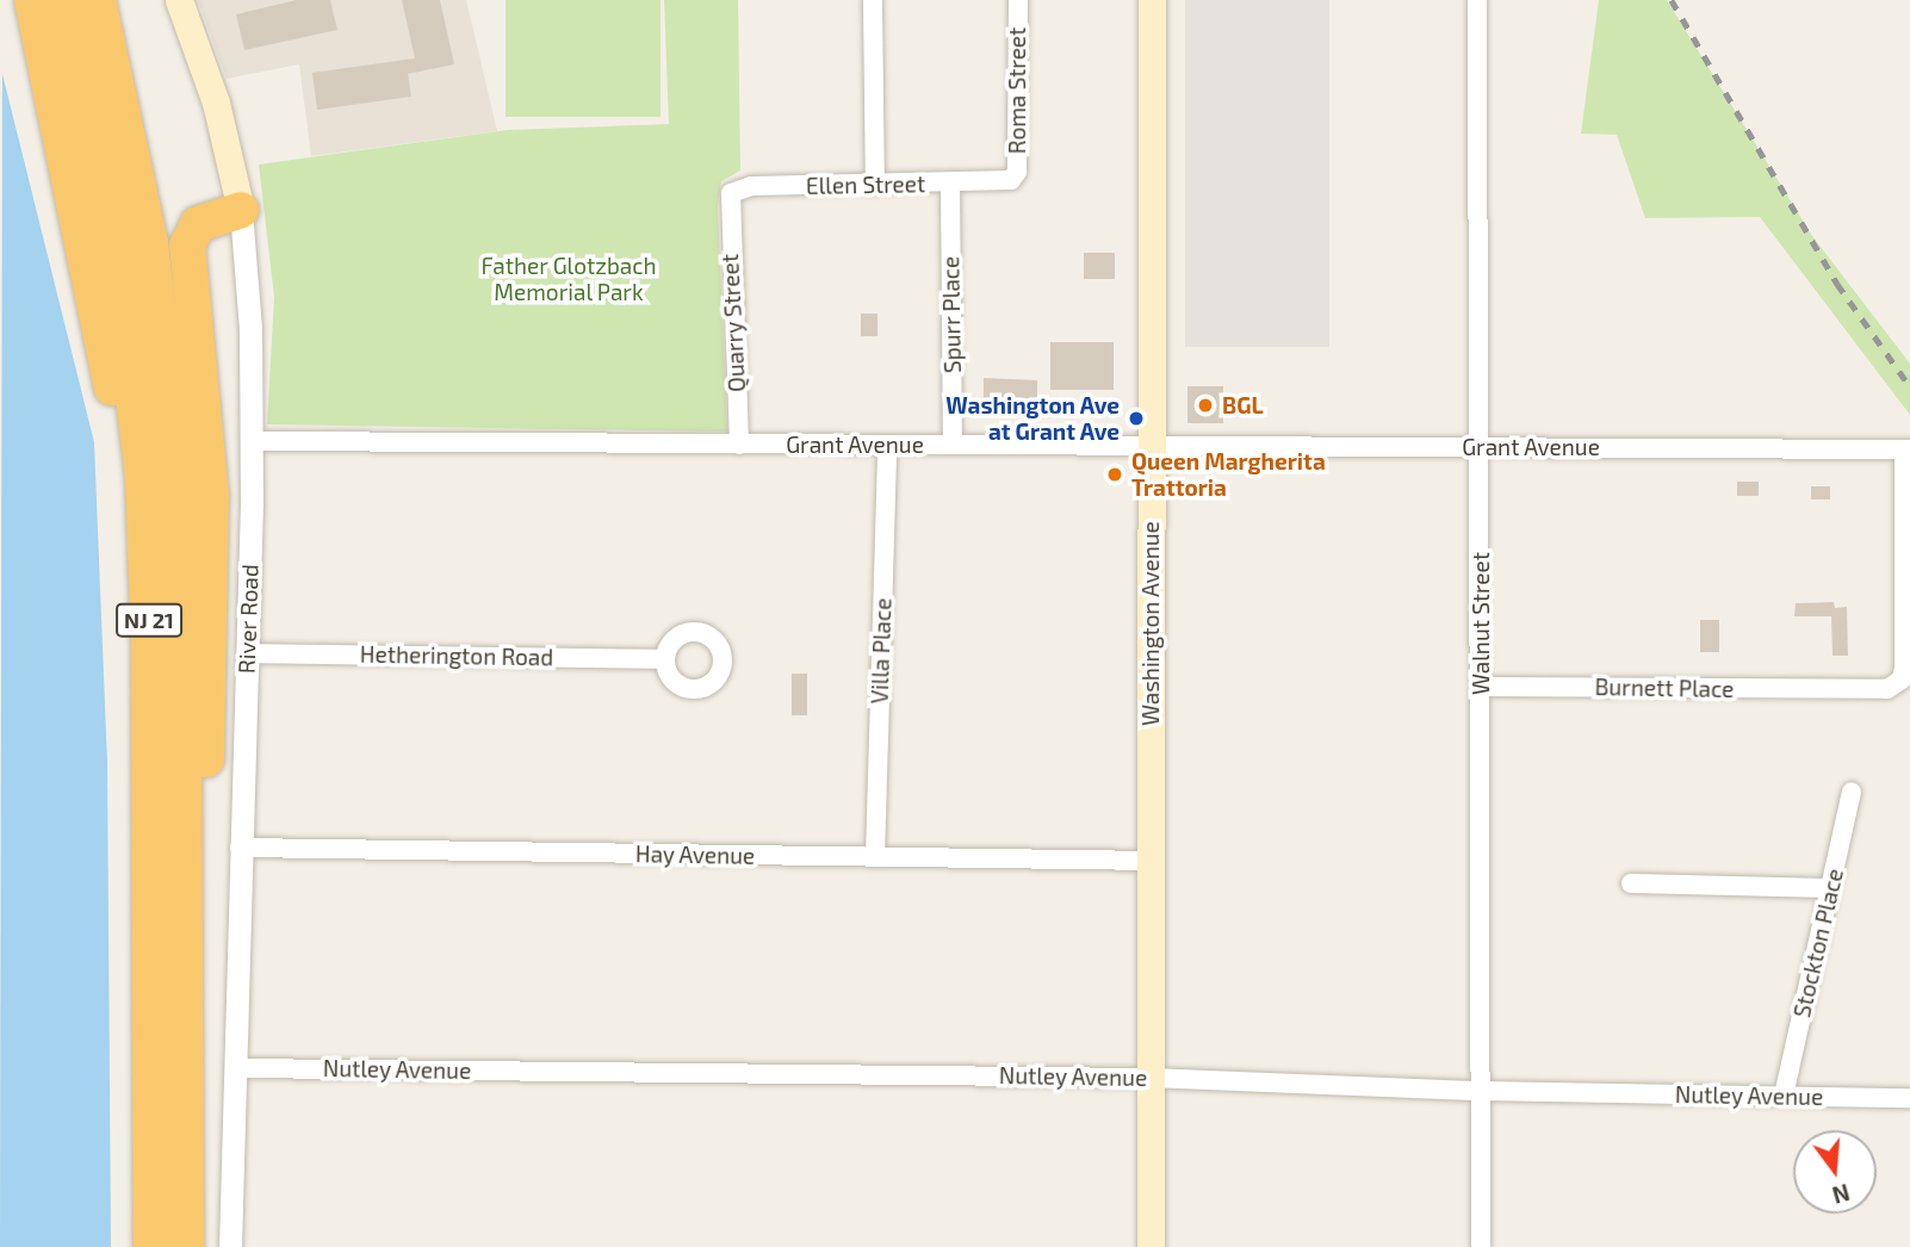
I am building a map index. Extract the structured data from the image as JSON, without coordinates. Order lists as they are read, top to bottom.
{
  "streets": {
    "highway": ["NJ 21"],
    "main road": ["River Road", "Washington Avenue"],
    "street": [
      "Roma Street",
      "Ellen Street",
      "Spurr Place",
      "Quarry Street",
      "Grant Avenue",
      "Walnut Street",
      "Villa Place",
      "Hetherington Road",
      "Burnett Place",
      "Hay Avenue",
      "Stockton Place",
      "Nutley Avenue"
    ]
  },
  "crossings": [
    ["Roma Street", "Ellen Street"],
    ["Ellen Street", "Spurr Place"],
    ["Ellen Street", "Quarry Street"],
    ["Spurr Place", "Grant Avenue"],
    ["Quarry Street", "Grant Avenue"],
    ["Grant Avenue", "River Road"],
    ["Grant Avenue", "Washington Avenue"],
    ["Grant Avenue", "Walnut Street"],
    ["Grant Avenue", "Villa Place"],
    ["Grant Avenue", "Burnett Place"],
    ["River Road", "Hetherington Road"],
    ["River Road", "Hay Avenue"],
    ["River Road", "Nutley Avenue"],
    ["Washington Avenue", "Hay Avenue"],
    ["Washington Avenue", "Nutley Avenue"],
    ["Walnut Street", "Burnett Place"],
    ["Walnut Street", "Nutley Avenue"],
    ["Villa Place", "Hay Avenue"],
    ["Stockton Place", "Nutley Avenue"]
  ],
  "parks": ["Father Glotzbach Memorial Park"],
  "places": ["BGL", "Washington Ave at Grant Ave", "Queen Margherita Trattoria"],
  "north": "bottom"
}
